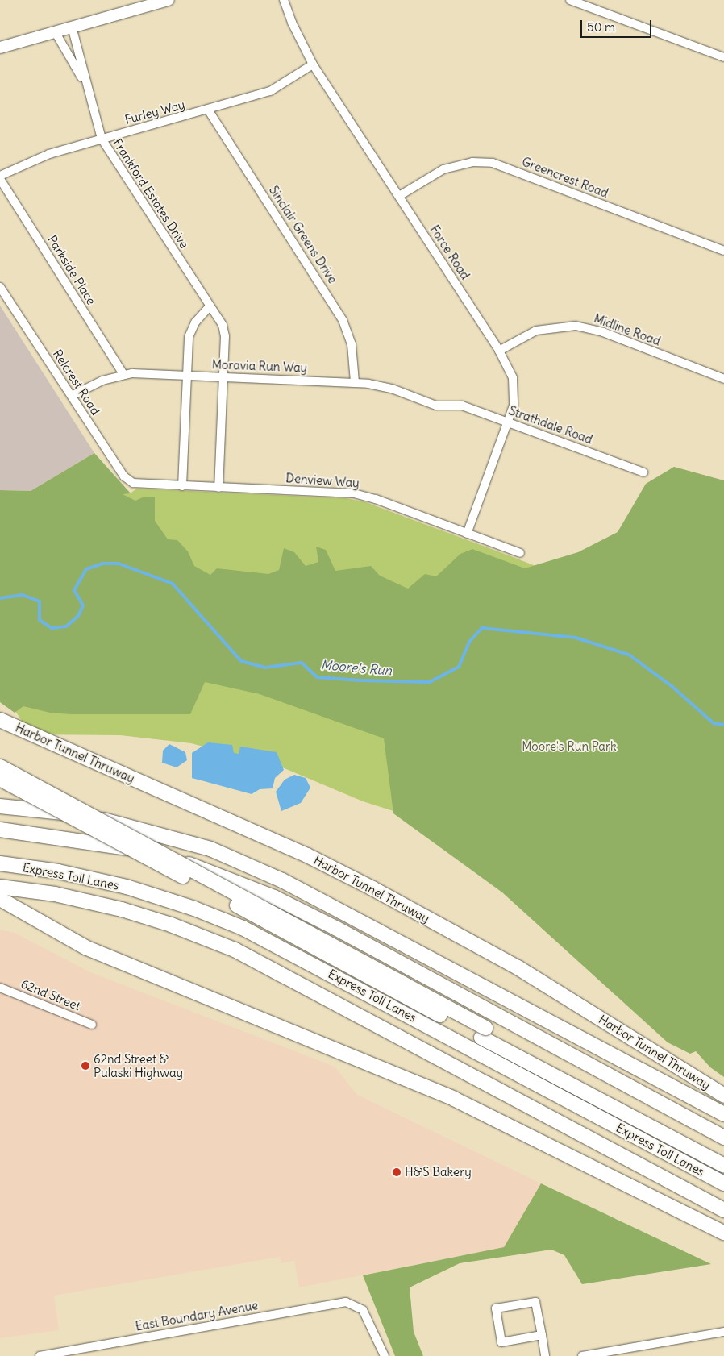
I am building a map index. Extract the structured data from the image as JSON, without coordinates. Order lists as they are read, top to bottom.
{
  "streets": {
    "highway": ["Harbor Tunnel Thruway", "Express Toll Lanes"],
    "street": [
      "Furley Way",
      "Greencrest Road",
      "Frankford Estates Drive",
      "Sinclair Greens Drive",
      "Force Road",
      "Parkside Place",
      "Midline Road",
      "Moravia Run Way",
      "Relcrest Road",
      "Strathdale Road",
      "Denview Way",
      "62nd Street",
      "East Boundary Avenue"
    ]
  },
  "crossings": [
    ["Furley Way", "Frankford Estates Drive"],
    ["Furley Way", "Sinclair Greens Drive"],
    ["Furley Way", "Force Road"],
    ["Greencrest Road", "Force Road"],
    ["Frankford Estates Drive", "Moravia Run Way"],
    ["Frankford Estates Drive", "Denview Way"],
    ["Sinclair Greens Drive", "Moravia Run Way"],
    ["Force Road", "Midline Road"],
    ["Force Road", "Strathdale Road"],
    ["Force Road", "Denview Way"],
    ["Parkside Place", "Moravia Run Way"],
    ["Moravia Run Way", "Relcrest Road"],
    ["Moravia Run Way", "Strathdale Road"],
    ["Relcrest Road", "Denview Way"]
  ],
  "water": ["Moore's Run"],
  "parks": ["Moore's Run Park"],
  "places": ["62nd Street & Pulaski Highway", "H&S Bakery"],
  "scale_bar": "50 m"
}
